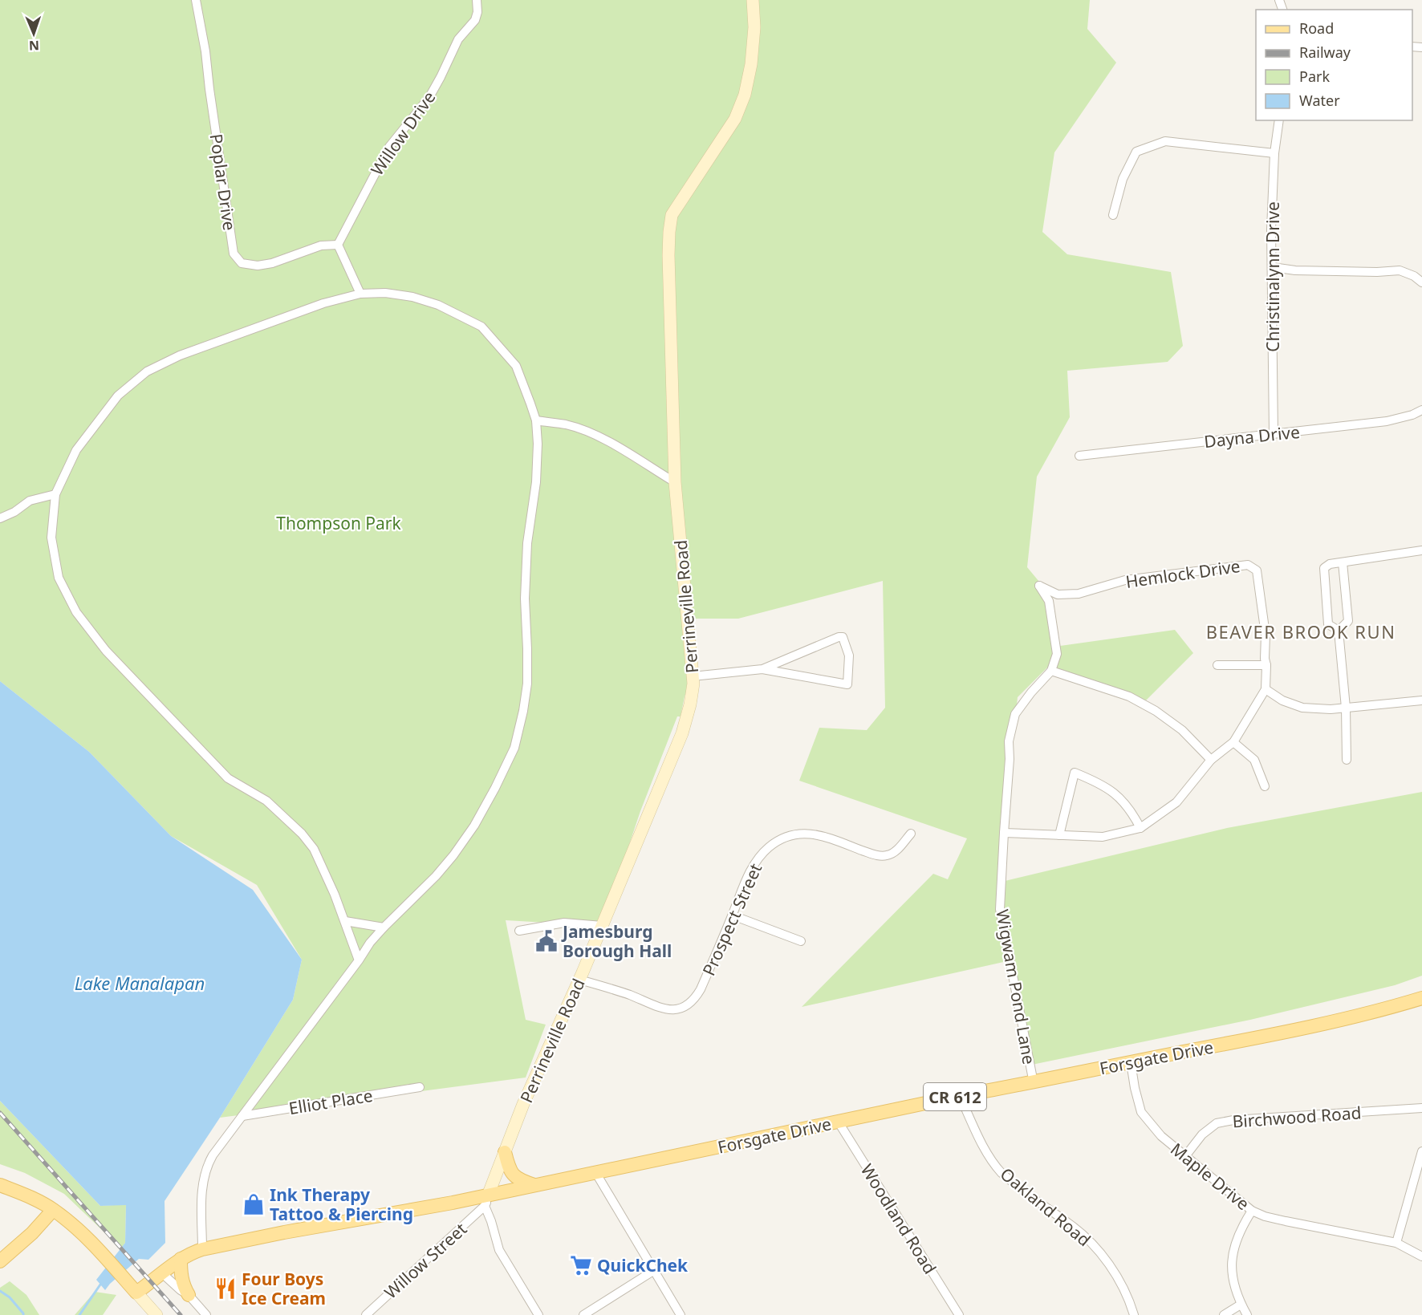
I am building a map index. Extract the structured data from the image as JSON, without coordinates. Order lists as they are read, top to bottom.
{
  "streets": {
    "main road": ["Forsgate Drive", "CR 612"],
    "street": [
      "Willow Drive",
      "Poplar Drive",
      "Christinalynn Drive",
      "Dayna Drive",
      "Hemlock Drive",
      "Perrineville Road",
      "Prospect Street",
      "Wigwam Pond Lane",
      "Elliot Place",
      "Birchwood Road",
      "Maple Drive",
      "Oakland Road",
      "Woodland Road",
      "Willow Street"
    ]
  },
  "crossings": [
    ["Willow Drive", "Poplar Drive"],
    ["Christinalynn Drive", "Dayna Drive"],
    ["Hemlock Drive", "Wigwam Pond Lane"],
    ["Perrineville Road", "Prospect Street"],
    ["Perrineville Road", "Forsgate Drive"],
    ["Perrineville Road", "Willow Street"],
    ["Wigwam Pond Lane", "Forsgate Drive"],
    ["Forsgate Drive", "Maple Drive"],
    ["Forsgate Drive", "Oakland Road"],
    ["Forsgate Drive", "Woodland Road"],
    ["Forsgate Drive", "Willow Street"],
    ["Birchwood Road", "Maple Drive"]
  ],
  "districts": ["BEAVER BROOK RUN"],
  "water": ["Lake Manalapan"],
  "parks": ["Thompson Park"],
  "places": {
    "public building": ["Jamesburg Borough Hall"],
    "shop": ["Ink Therapy Tattoo & Piercing"],
    "supermarket": ["QuickChek"],
    "restaurant": ["Four Boys Ice Cream"]
  },
  "legend": [
    "Road",
    "Railway",
    "Park",
    "Water"
  ],
  "north": "bottom"
}
